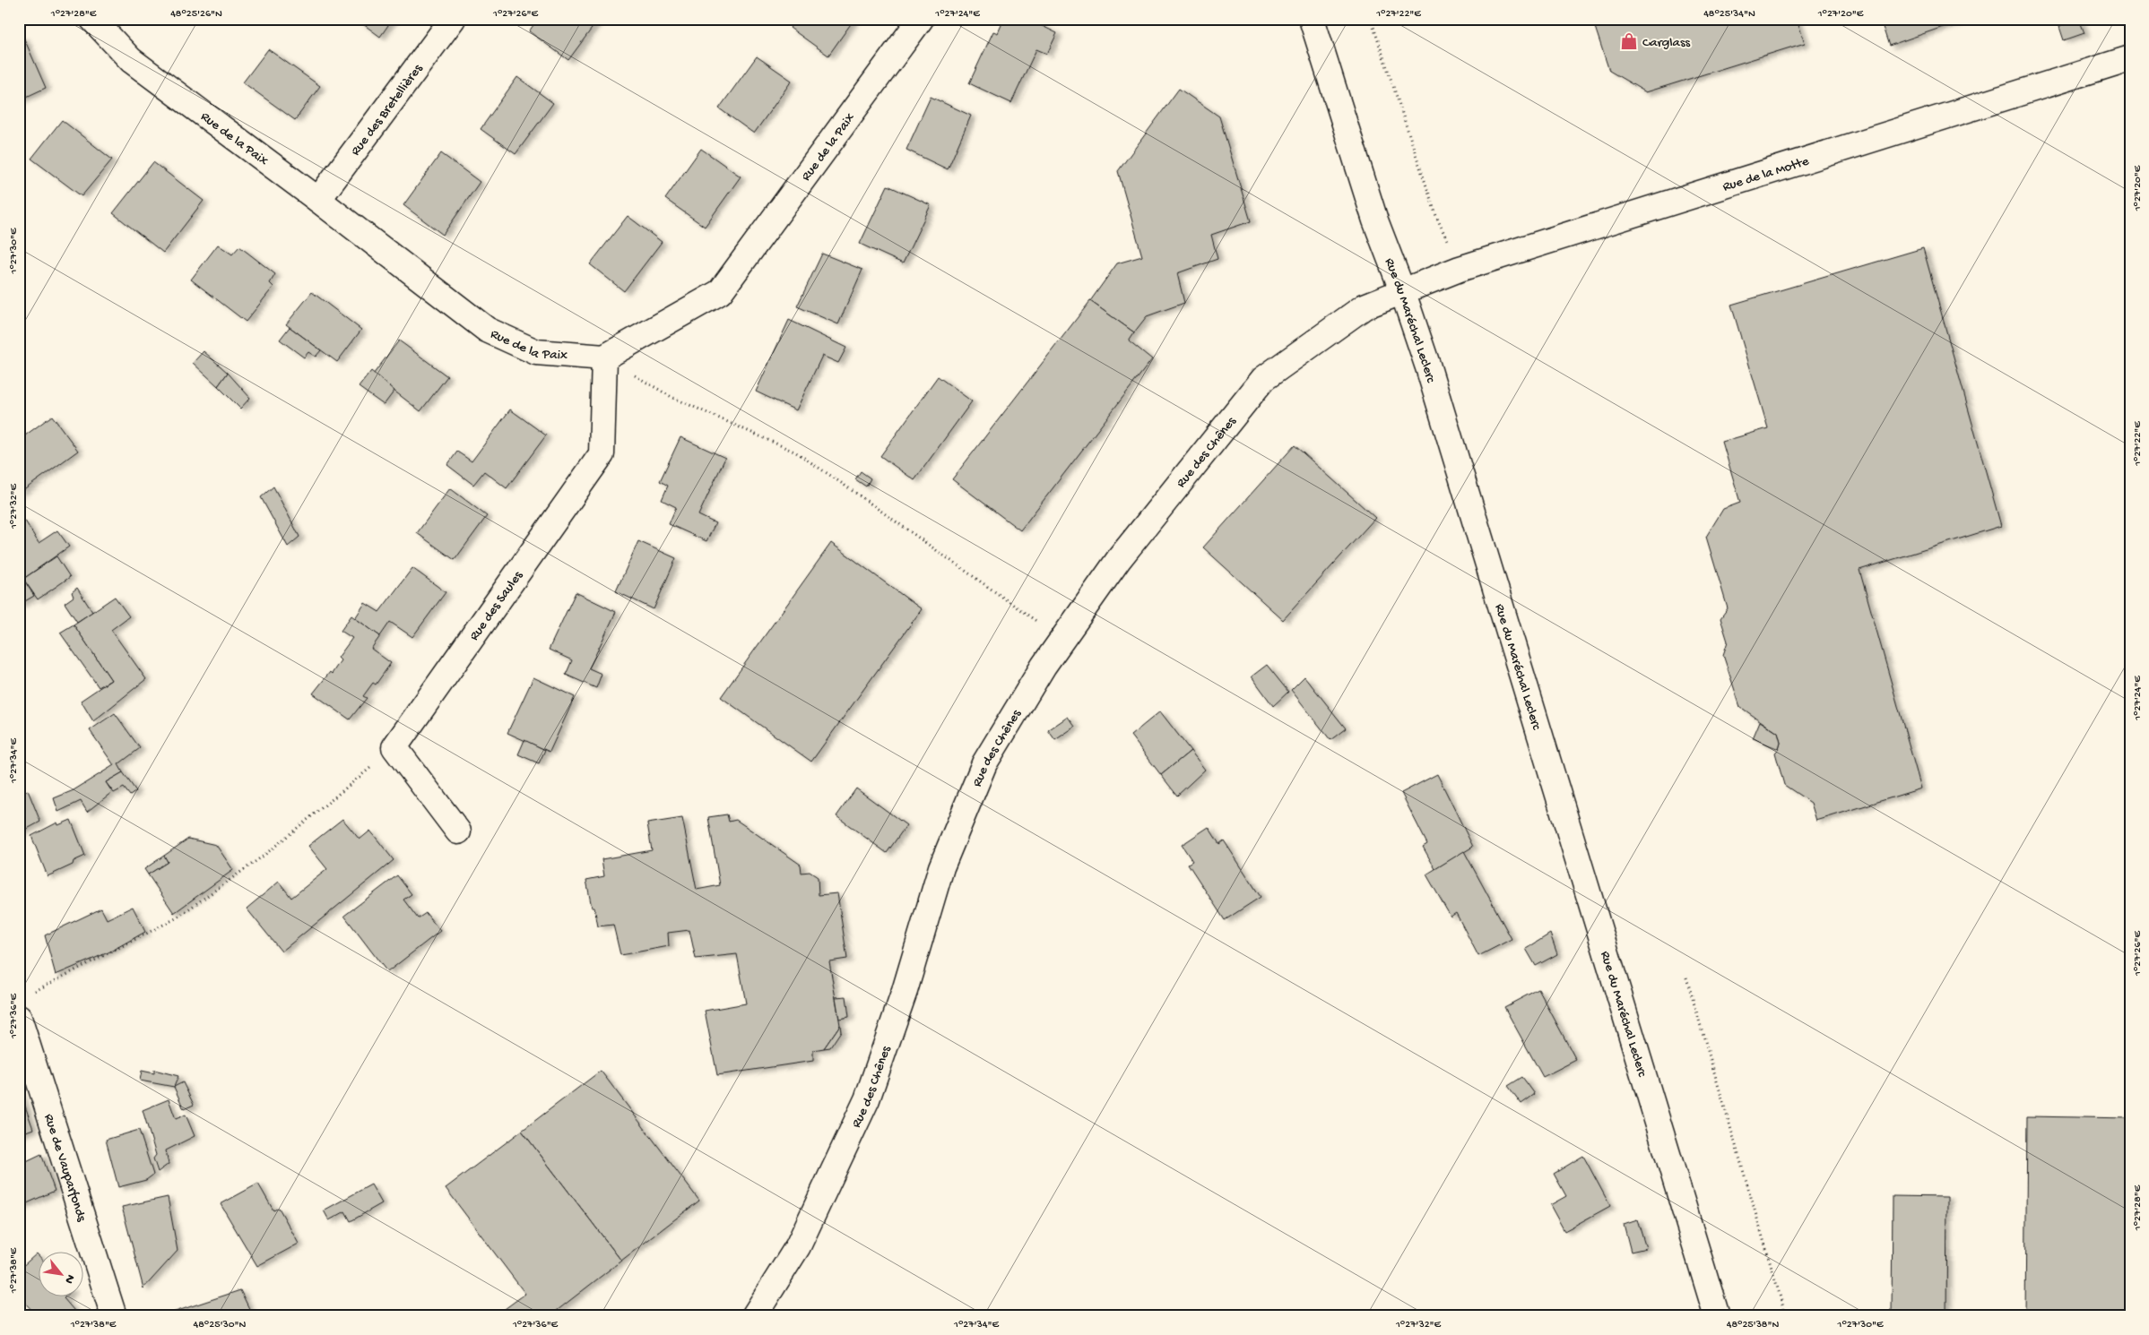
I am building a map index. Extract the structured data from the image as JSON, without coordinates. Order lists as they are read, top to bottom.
{
  "streets": {
    "street": [
      "Rue des Bretellières",
      "Rue de la Paix",
      "Rue de la Motte",
      "Rue du Maréchal Leclerc",
      "Rue des Chênes",
      "Rue des Saules",
      "Rue de Vauparfonds"
    ]
  },
  "crossings": [
    ["Rue des Bretellières", "Rue de la Paix"],
    ["Rue de la Paix", "Rue des Saules"],
    ["Rue de la Motte", "Rue du Maréchal Leclerc"],
    ["Rue de la Motte", "Rue des Chênes"],
    ["Rue du Maréchal Leclerc", "Rue des Chênes"]
  ],
  "places": {
    "shop": ["Carglass"]
  },
  "north": "bottom right",
  "coordinates": [
    "1°27'28\"E",
    "48°25'26\"N",
    "1°27'26\"E",
    "1°27'24\"E",
    "1°27'22\"E",
    "48°25'34\"N",
    "1°27'20\"E",
    "1°27'30\"E",
    "1°27'32\"E",
    "1°27'34\"E",
    "1°27'36\"E",
    "1°27'38\"E",
    "48°25'30\"N",
    "48°25'38\"N"
  ]
}
